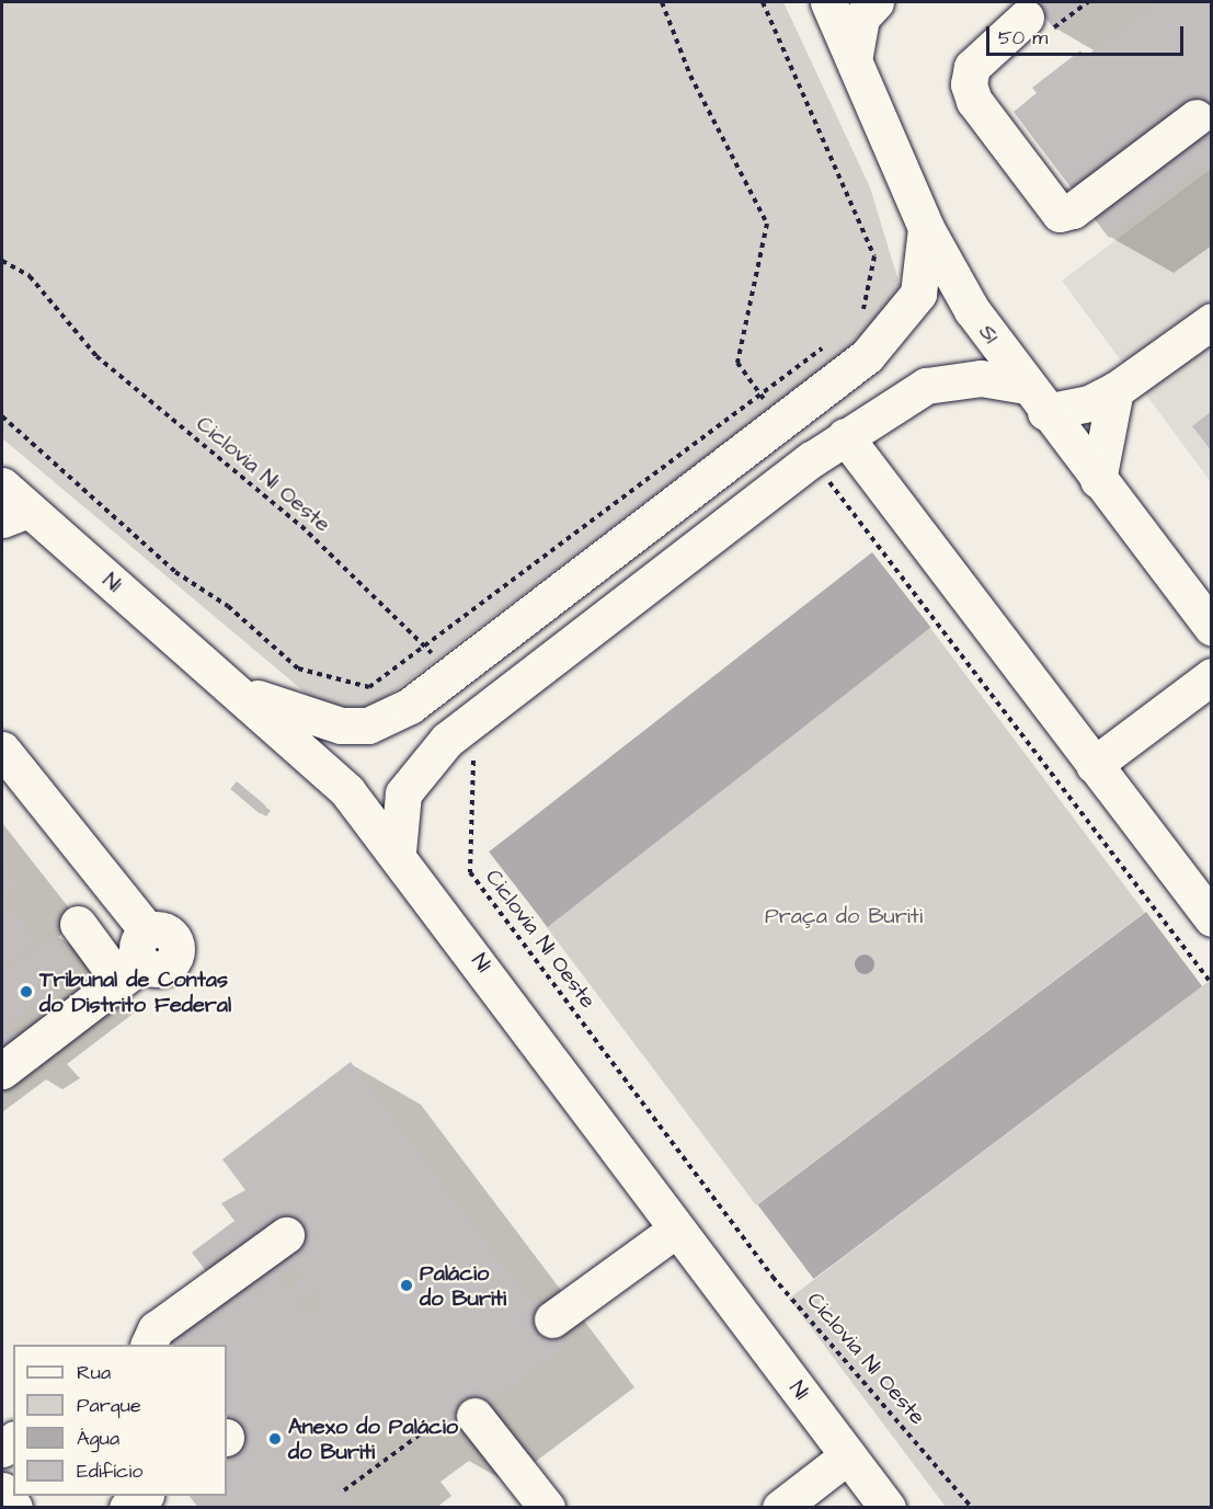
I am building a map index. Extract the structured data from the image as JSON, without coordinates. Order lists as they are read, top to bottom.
{
  "streets": {
    "main road": ["S1", "N1"],
    "path": ["Ciclovia N1 Oeste"]
  },
  "parks": ["Praça do Buriti"],
  "places": ["Tribunal de Contas do Distrito Federal", "Palácio do Buriti", "Anexo do Palácio do Buriti"],
  "legend": [
    "Rua",
    "Parque",
    "Água",
    "Edifício"
  ],
  "scale_bar": "50 m"
}
